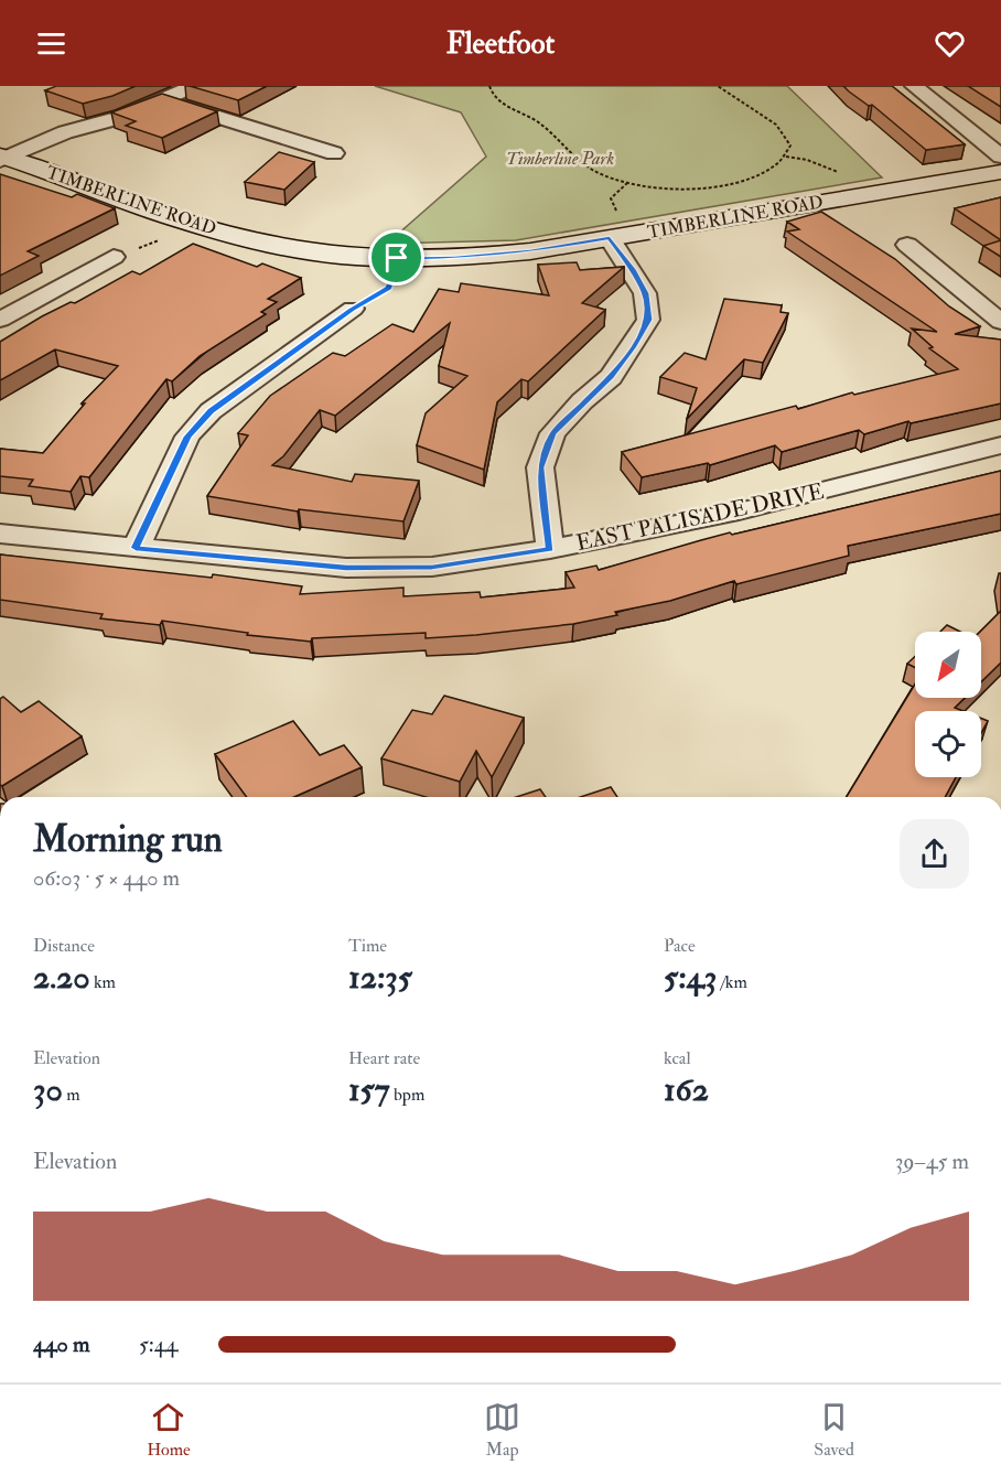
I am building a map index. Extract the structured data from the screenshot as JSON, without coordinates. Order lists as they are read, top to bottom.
{
  "streets": {
    "street": ["TIMBERLINE ROAD", "EAST PALISADE DRIVE"]
  },
  "parks": ["Timberline Park"],
  "north": "bottom left",
  "page": {
    "header": "Fleetfoot",
    "heading": ["Morning run", "06:03 · 5 × 440 m"],
    "stats": [
      ["Distance", "2.20 km"],
      ["Time", "12:35"],
      ["Pace", "5:43 /km"],
      ["Elevation", "30 m"],
      ["Heart rate", "157 bpm"],
      ["kcal", "162"]
    ],
    "chart": ["Elevation", "39–45 m"],
    "list": [
      {
        "name": "440 m",
        "note": "5:44"
      }
    ],
    "tabs": ["Home", "Map", "Saved"]
  }
}
